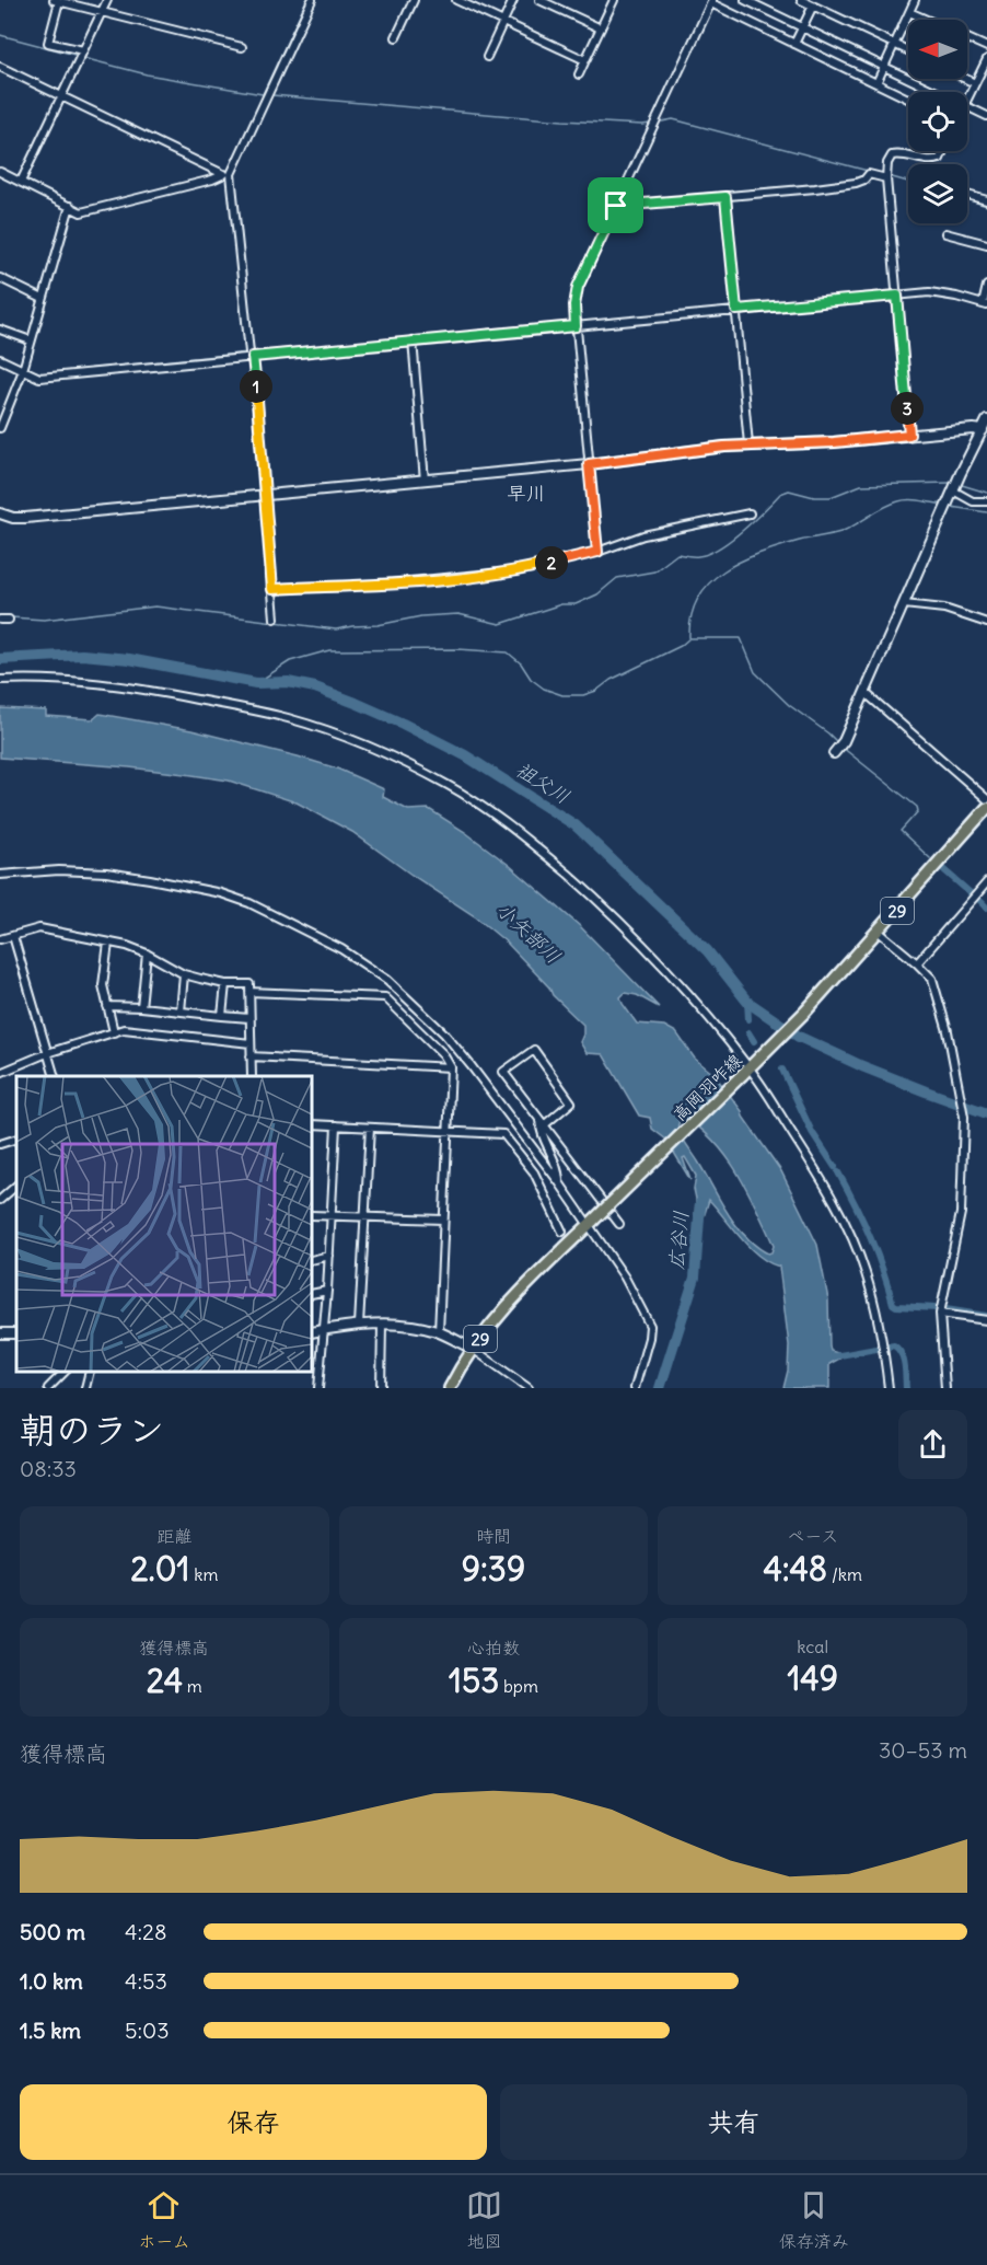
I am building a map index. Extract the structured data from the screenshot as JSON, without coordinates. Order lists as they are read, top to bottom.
{
  "streets": {
    "main road": ["29", "高岡羽咋線"]
  },
  "districts": ["早川"],
  "water": ["祖父川", "小矢部川", "広谷川"],
  "north": "left",
  "page": {
    "pins": ["1", "3", "2"],
    "heading": ["朝のラン", "08:33"],
    "stats": [
      ["距離", "2.01 km"],
      ["時間", "9:39"],
      ["ペース", "4:48 /km"],
      ["獲得標高", "24 m"],
      ["心拍数", "153 bpm"],
      ["kcal", "149"]
    ],
    "chart": ["獲得標高", "30–53 m"],
    "list": [
      {
        "name": "500 m",
        "note": "4:28"
      },
      {
        "name": "1.0 km",
        "note": "4:53"
      },
      {
        "name": "1.5 km",
        "note": "5:03"
      }
    ],
    "buttons": ["保存", "共有"],
    "tabs": ["ホーム", "地図", "保存済み"]
  }
}
